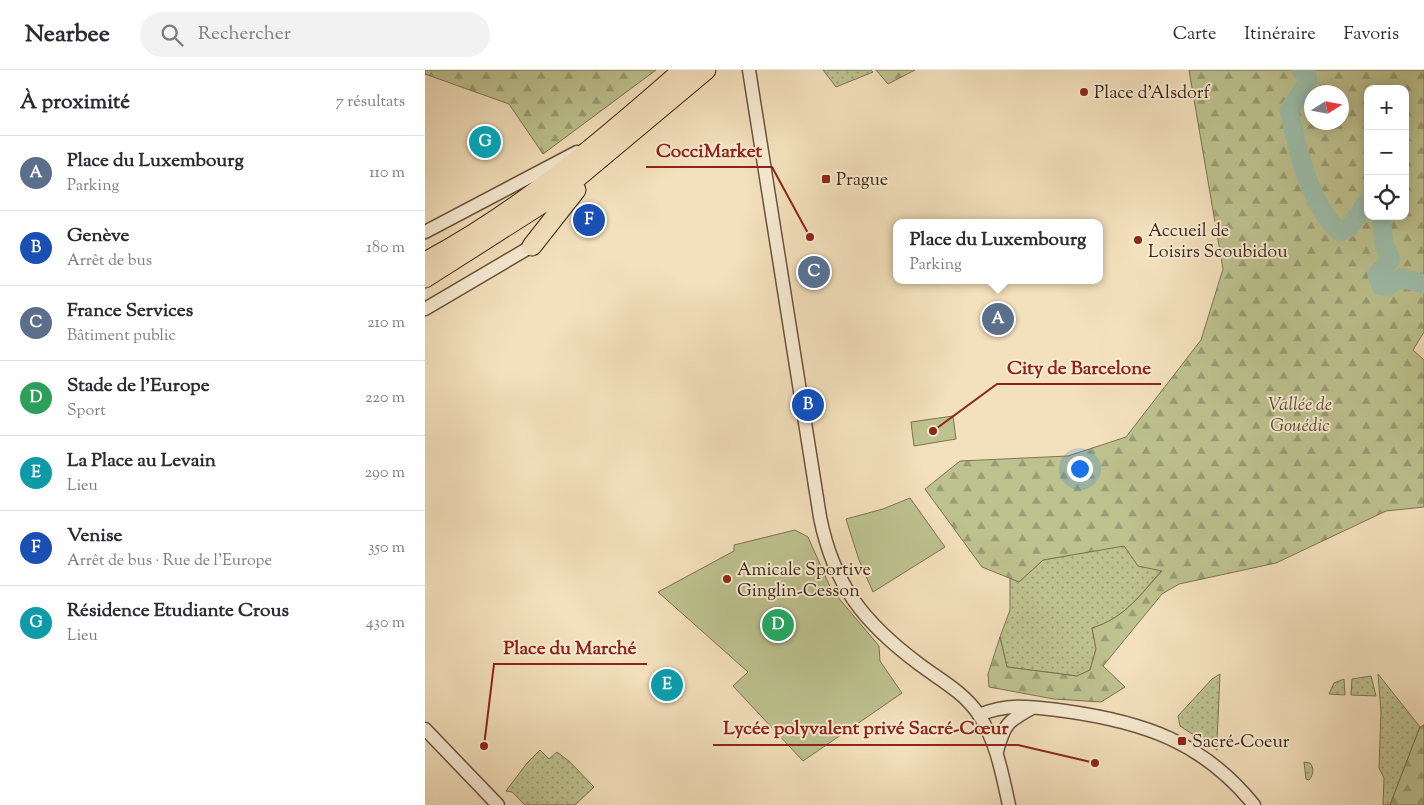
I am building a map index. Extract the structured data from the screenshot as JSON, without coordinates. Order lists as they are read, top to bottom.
{
  "parks": ["Vallée de Gouédic"],
  "places": {
    "other": [
      "Place d'Alsdorf",
      "CocciMarket",
      "Accueil de Loisirs Scoubidou",
      "City de Barcelone",
      "Amicale Sportive Ginglin-Cesson",
      "Place du Marché",
      "Lycée polyvalent privé Sacré-Cœur"
    ],
    "transit": ["Prague", "Sacré-Coeur"]
  },
  "north": "right",
  "page": {
    "header": "Nearbee",
    "search": "Rechercher",
    "nav": ["Carte", "Itinéraire", "Favoris"],
    "heading": ["À proximité", "7 résultats"],
    "map_buttons": ["+", "−"],
    "pins": [
      "G",
      "F",
      "C",
      "A",
      "B",
      "D",
      "E"
    ],
    "list": [
      {
        "mark": "A",
        "name": "Place du Luxembourg",
        "note": "Parking",
        "value": "110 m"
      },
      {
        "mark": "B",
        "name": "Genève",
        "note": "Arrêt de bus",
        "value": "180 m"
      },
      {
        "mark": "C",
        "name": "France Services",
        "note": "Bâtiment public",
        "value": "210 m"
      },
      {
        "mark": "D",
        "name": "Stade de l'Europe",
        "note": "Sport",
        "value": "220 m"
      },
      {
        "mark": "E",
        "name": "La Place au Levain",
        "note": "Lieu",
        "value": "290 m"
      },
      {
        "mark": "F",
        "name": "Venise",
        "note": "Arrêt de bus · Rue de l'Europe",
        "value": "350 m"
      },
      {
        "mark": "G",
        "name": "Résidence Etudiante Crous",
        "note": "Lieu",
        "value": "430 m"
      }
    ],
    "popup": ["Place du Luxembourg", "Parking"]
  }
}
